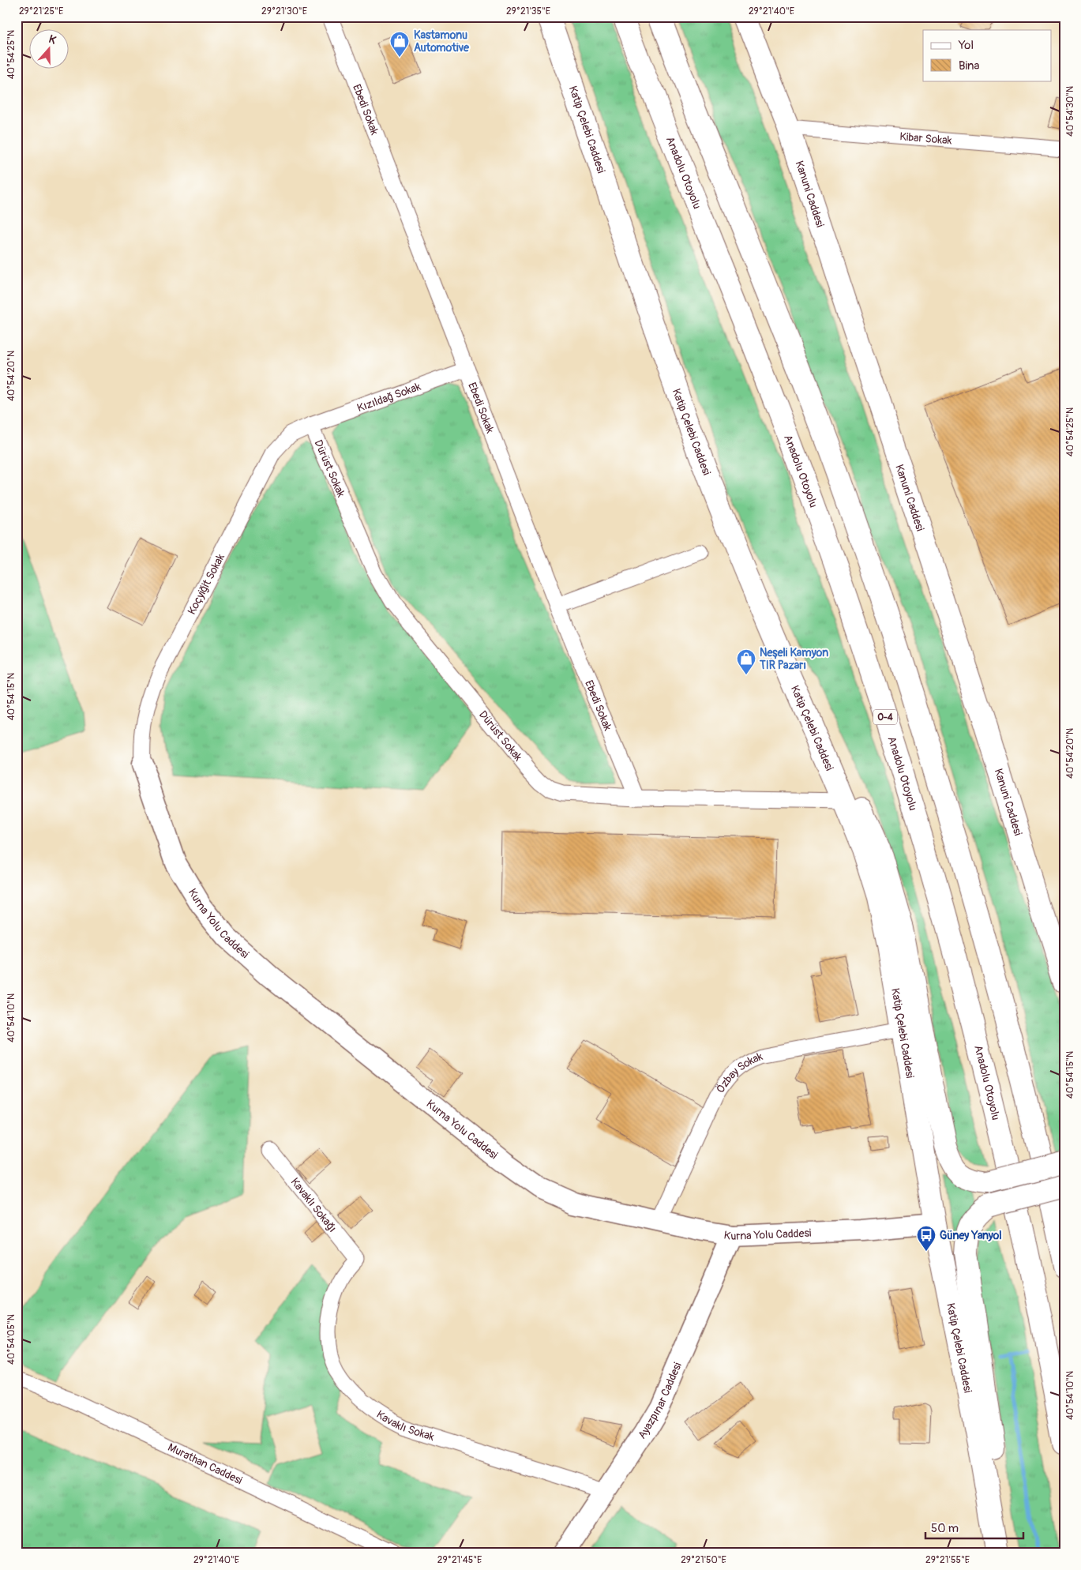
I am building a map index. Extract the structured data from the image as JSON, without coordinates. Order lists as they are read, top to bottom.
{
  "streets": {
    "main road": [
      "Katip Çelebi Caddesi",
      "Anadolu Otoyolu",
      "Kanuni Caddesi",
      "O-4"
    ],
    "street": [
      "Ebedi Sokak",
      "Kibar Sokak",
      "Kızıldağ Sokak",
      "Dürüst Sokak",
      "Koçyiğit Sokak",
      "Kurna Yolu Caddesi",
      "Özbay Sokak",
      "Kavaklı Sokağı",
      "Ayazpınar Caddesi",
      "Kavaklı Sokak",
      "Murathan Caddesi"
    ]
  },
  "crossings": [
    ["Ebedi Sokak", "Kızıldağ Sokak"],
    ["Ebedi Sokak", "Dürüst Sokak"],
    ["Katip Çelebi Caddesi", "Dürüst Sokak"],
    ["Katip Çelebi Caddesi", "Kurna Yolu Caddesi"],
    ["Katip Çelebi Caddesi", "Özbay Sokak"],
    ["Kibar Sokak", "Kanuni Caddesi"],
    ["Kızıldağ Sokak", "Dürüst Sokak"],
    ["Kızıldağ Sokak", "Koçyiğit Sokak"],
    ["Dürüst Sokak", "Koçyiğit Sokak"],
    ["Koçyiğit Sokak", "Kurna Yolu Caddesi"],
    ["Kurna Yolu Caddesi", "Özbay Sokak"],
    ["Kurna Yolu Caddesi", "Ayazpınar Caddesi"],
    ["Kavaklı Sokağı", "Kavaklı Sokak"],
    ["Ayazpınar Caddesi", "Kavaklı Sokak"]
  ],
  "places": {
    "shop": ["Kastamonu Automotive", "Neşeli Kamyon TIR Pazarı"],
    "bus stop": ["Güney Yanyol"]
  },
  "legend": ["Yol", "Bina"],
  "scale_bar": "50 m",
  "north": "top",
  "coordinates": [
    "29°21'25\"E",
    "29°21'30\"E",
    "29°21'35\"E",
    "29°21'40\"E",
    "40°54'25\"N",
    "40°54'30\"N",
    "40°54'20\"N",
    "40°54'15\"N",
    "40°54'10\"N",
    "40°54'05\"N",
    "29°21'45\"E",
    "29°21'50\"E",
    "29°21'55\"E"
  ]
}
